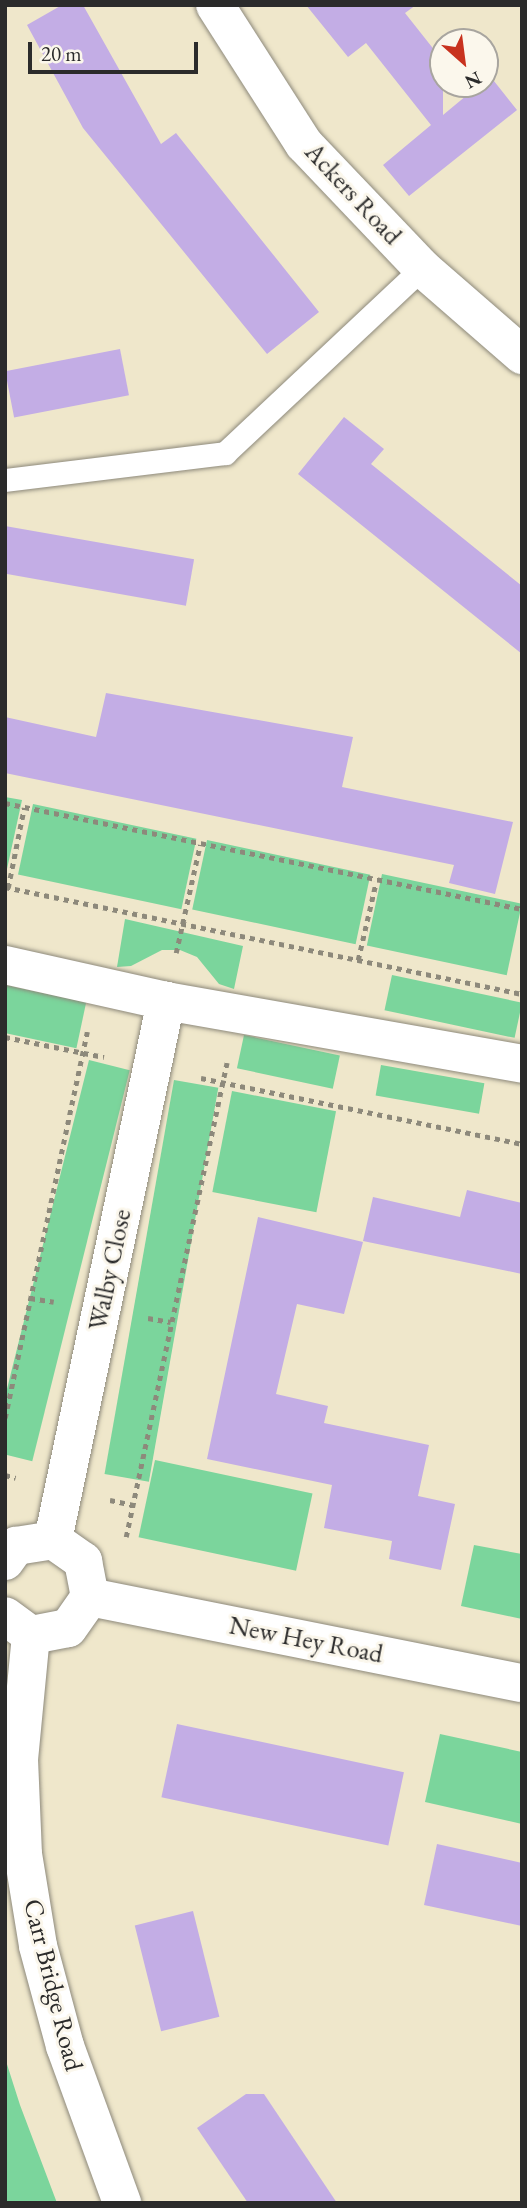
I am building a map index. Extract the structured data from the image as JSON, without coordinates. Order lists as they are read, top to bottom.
{
  "streets": {
    "street": [
      "Ackers Road",
      "Walby Close",
      "New Hey Road",
      "Carr Bridge Road"
    ]
  },
  "scale_bar": "20 m",
  "north": "bottom right"
}
